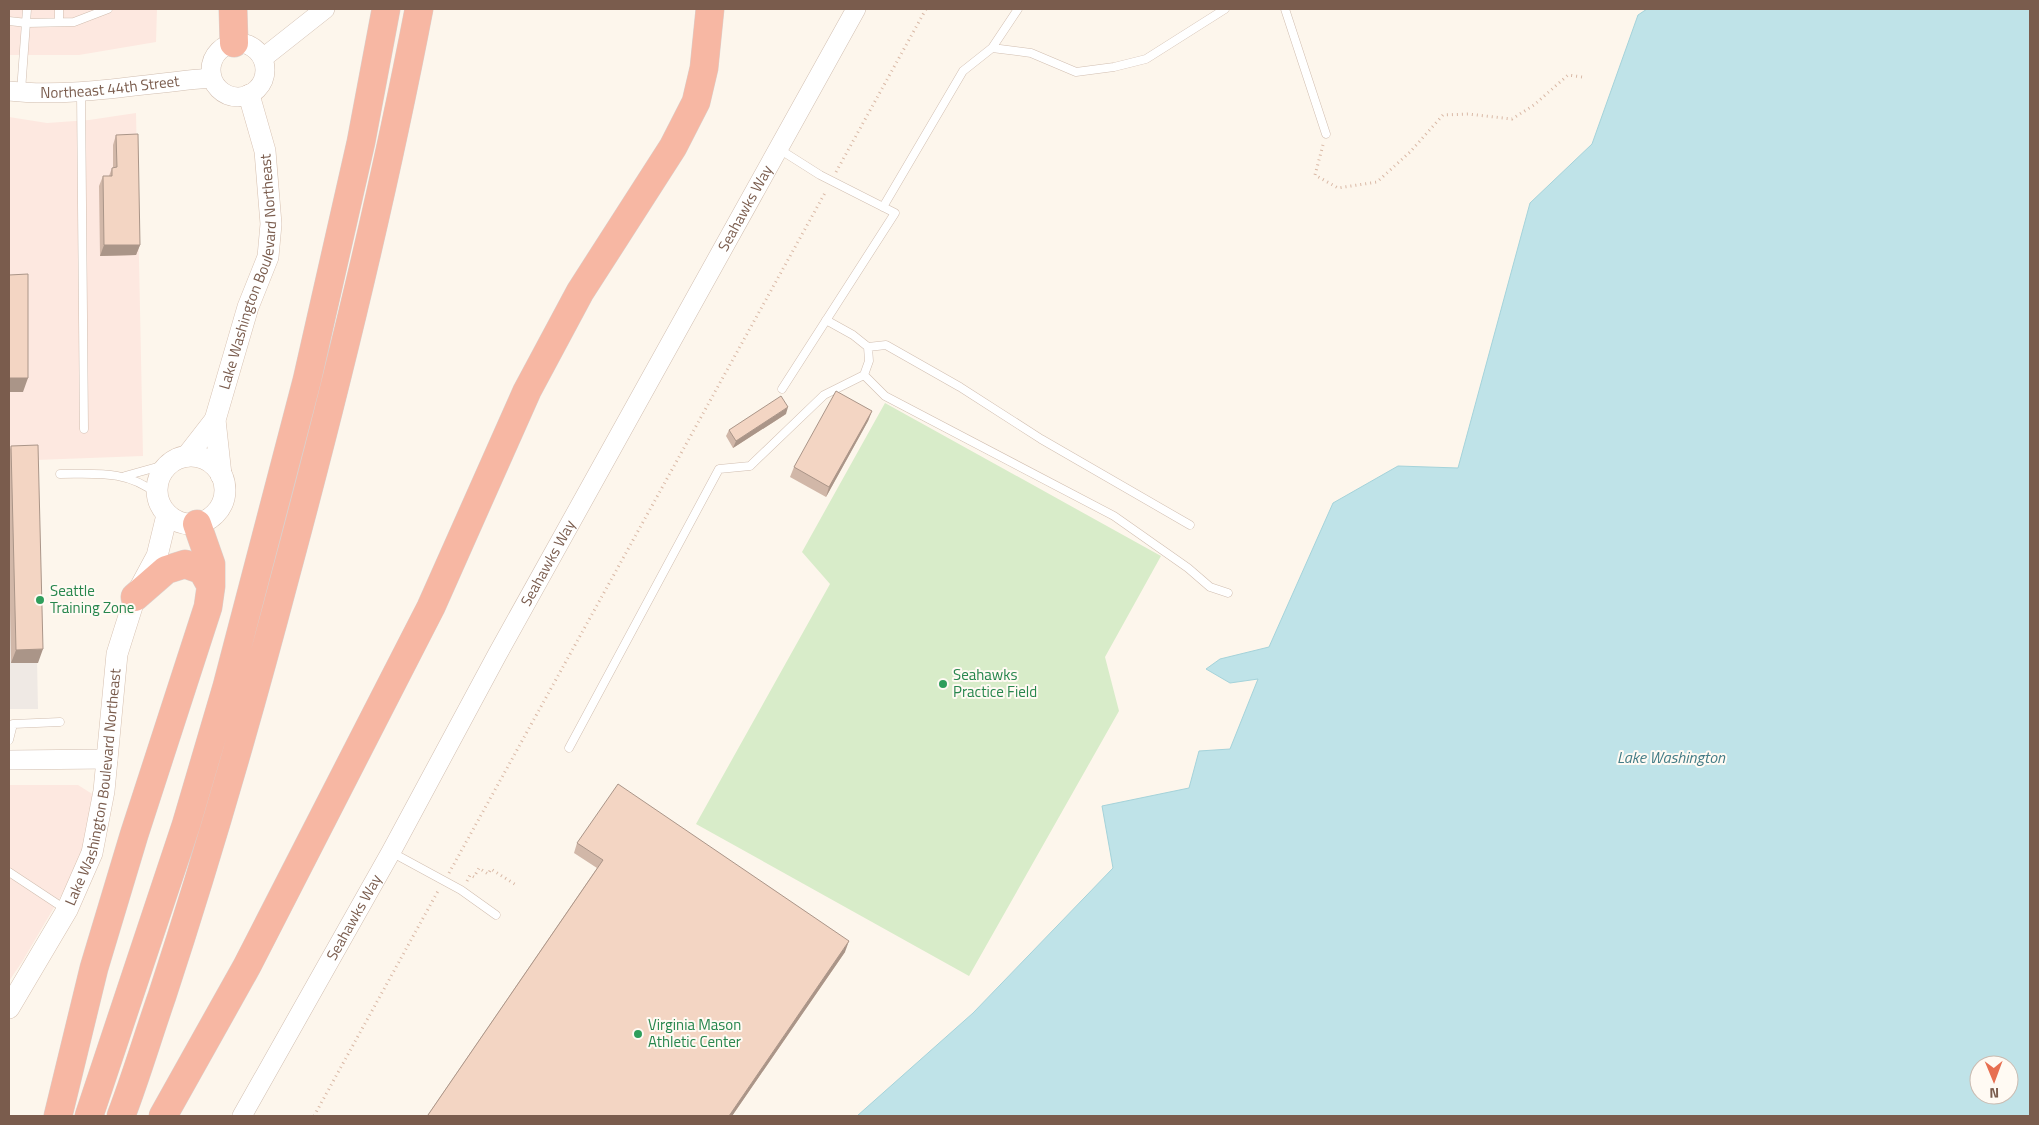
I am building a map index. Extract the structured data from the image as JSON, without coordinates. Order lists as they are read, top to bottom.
{
  "streets": {
    "main road": ["Lake Washington Boulevard Northeast"],
    "street": ["Northeast 44th Street", "Seahawks Way"]
  },
  "crossings": [
    ["Northeast 44th Street", "Lake Washington Boulevard Northeast"]
  ],
  "water": ["Lake Washington"],
  "places": ["Seattle Training Zone", "Seahawks Practice Field", "Virginia Mason Athletic Center"],
  "north": "bottom"
}
